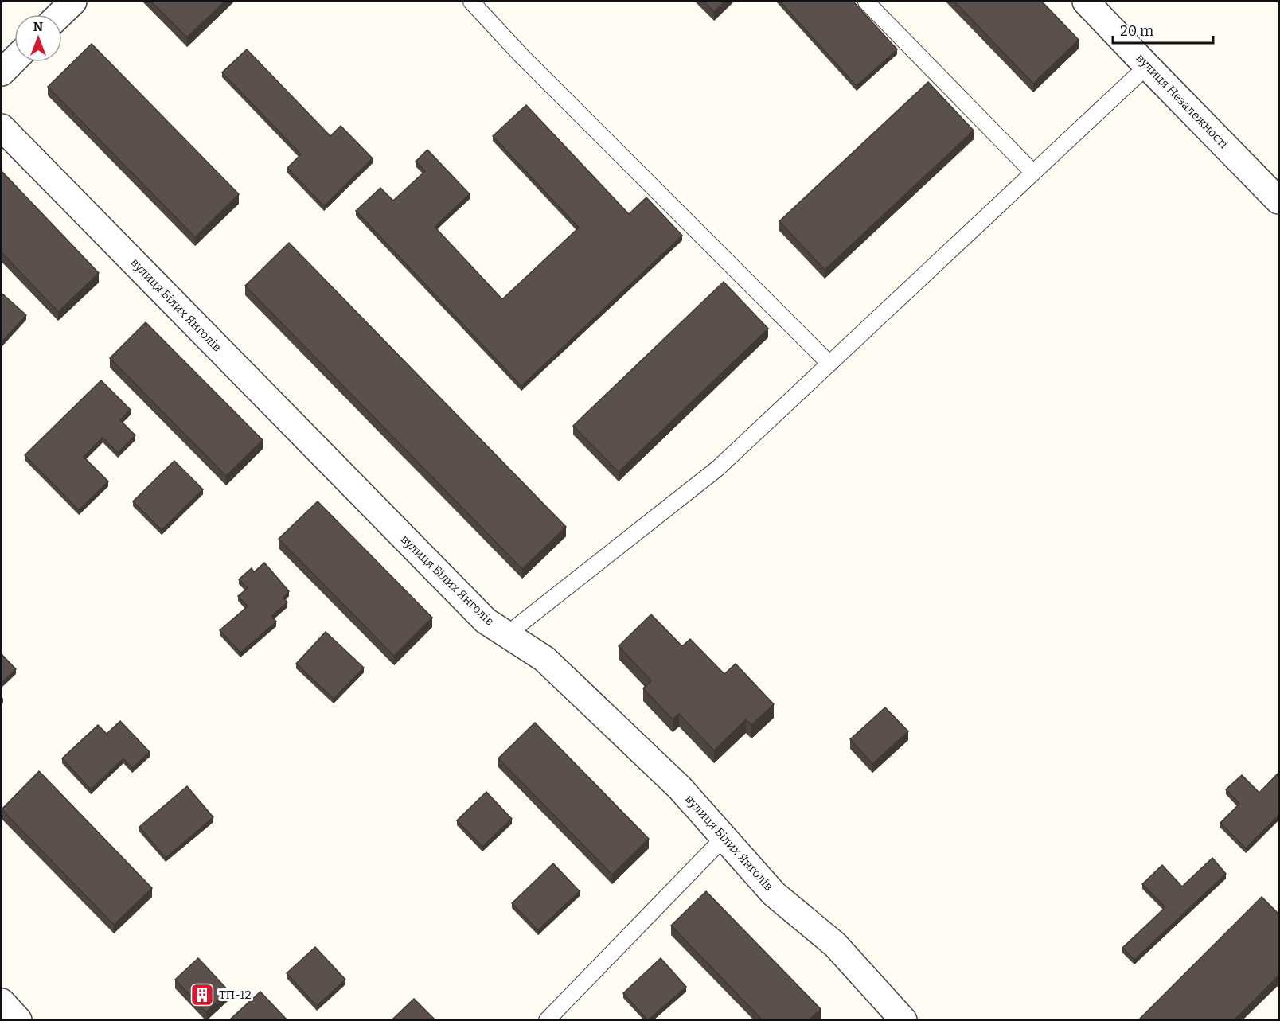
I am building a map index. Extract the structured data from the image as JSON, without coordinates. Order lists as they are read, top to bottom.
{
  "streets": {
    "street": ["вулиця Незалежності", "вулиця Білих Янголів"]
  },
  "places": {
    "building": ["ТП-12"]
  },
  "scale_bar": "20 m",
  "north": "top"
}
